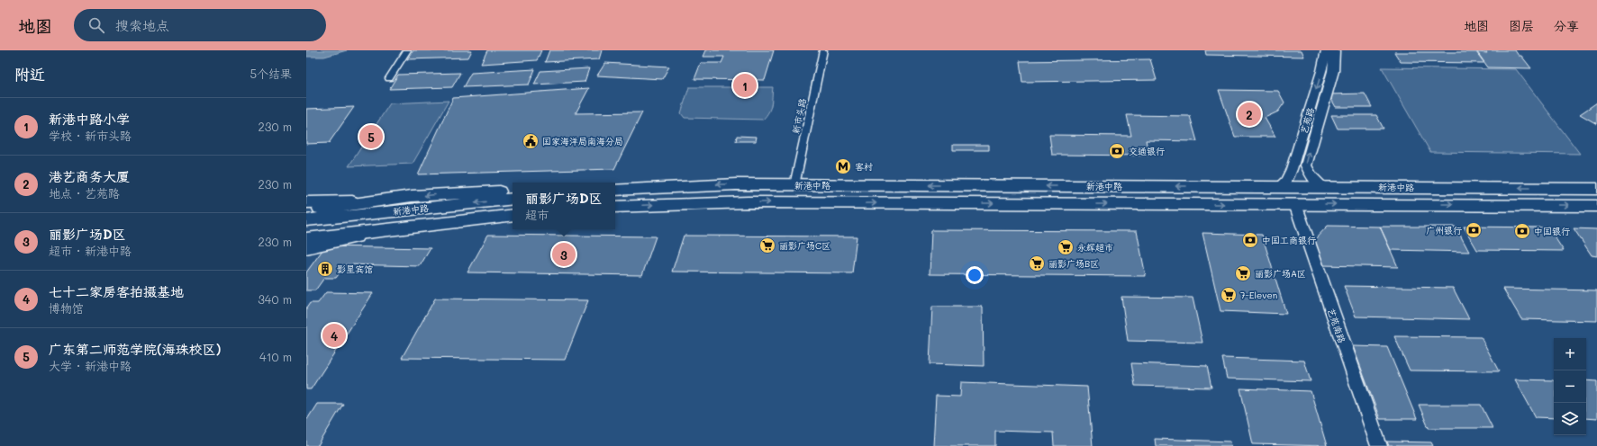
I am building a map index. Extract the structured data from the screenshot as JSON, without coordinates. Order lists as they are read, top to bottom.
{
  "streets": {
    "main road": ["新港中路"],
    "street": ["新市头路", "艺苑路", "艺苑南路"]
  },
  "crossings": [
    ["新市头路", "新港中路"],
    ["艺苑路", "新港中路"],
    ["新港中路", "艺苑南路"]
  ],
  "places": {
    "public building": ["国家海洋局南海分局"],
    "bank": [
      "交通银行",
      "广州银行",
      "中国银行",
      "中国工商银行"
    ],
    "metro station": ["客村"],
    "supermarket": [
      "丽影广场C区",
      "永辉超市",
      "丽影广场B区",
      "丽影广场A区",
      "7-Eleven"
    ],
    "building": ["影星宾馆"]
  },
  "page": {
    "header": "地图",
    "search": "搜索地点",
    "nav": ["地图", "图层", "分享"],
    "heading": ["附近", "5个结果"],
    "pins": [
      "1",
      "2",
      "5",
      "3",
      "4"
    ],
    "list": [
      {
        "mark": "1",
        "name": "新港中路小学",
        "note": "学校 · 新市头路",
        "value": "230 m"
      },
      {
        "mark": "2",
        "name": "港艺商务大厦",
        "note": "地点 · 艺苑路",
        "value": "230 m"
      },
      {
        "mark": "3",
        "name": "丽影广场D区",
        "note": "超市 · 新港中路",
        "value": "230 m"
      },
      {
        "mark": "4",
        "name": "七十二家房客拍摄基地",
        "note": "博物馆",
        "value": "340 m"
      },
      {
        "mark": "5",
        "name": "广东第二师范学院(海珠校区)",
        "note": "大学 · 新港中路",
        "value": "410 m"
      }
    ],
    "popup": ["丽影广场D区", "超市"],
    "map_buttons": ["+", "−"]
  }
}
